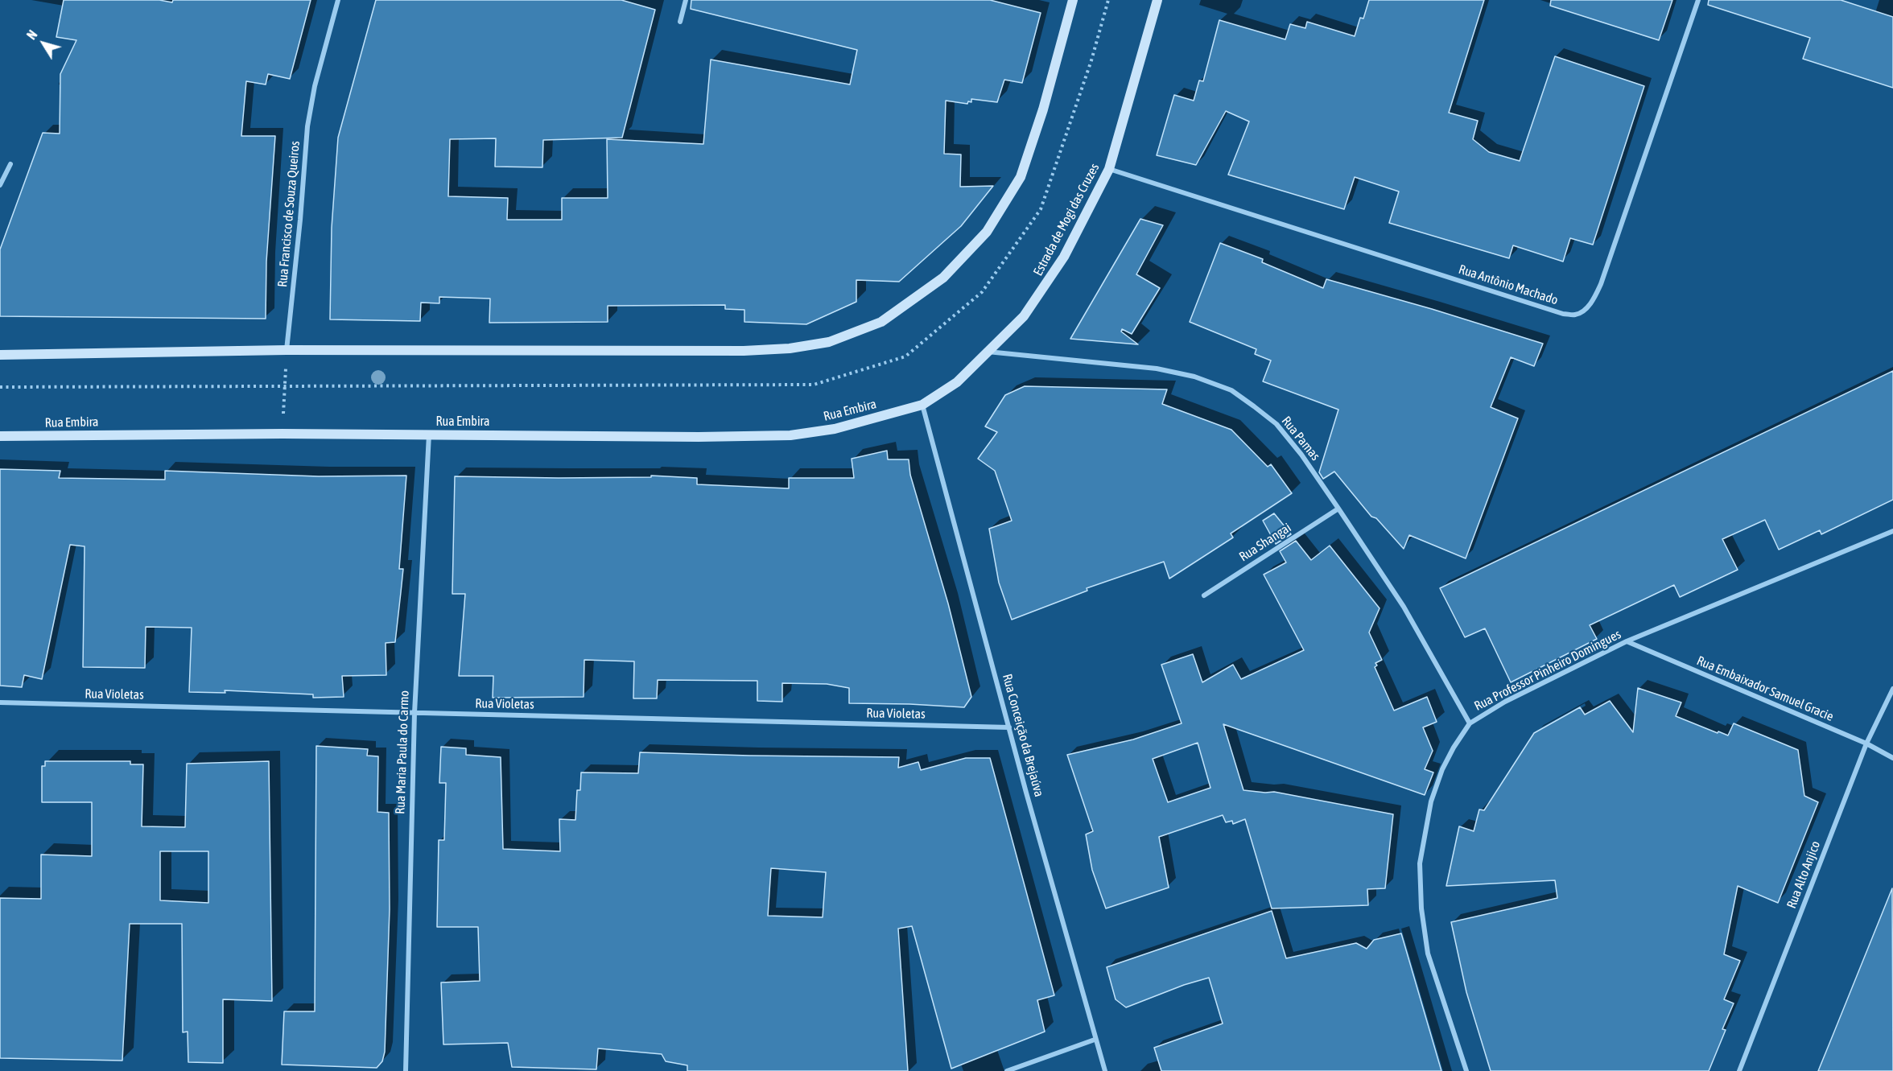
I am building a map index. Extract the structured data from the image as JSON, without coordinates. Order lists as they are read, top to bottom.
{
  "streets": {
    "main road": ["Estrada de Mogi das Cruzes", "Rua Embira"],
    "street": [
      "Rua Francisco de Souza Queiros",
      "Rua Antônio Machado",
      "Rua Pamas",
      "Rua Shangai",
      "Rua Professor Pinheiro Domingues",
      "Rua Embaixador Samuel Gracie",
      "Rua Violetas",
      "Rua Conceição da Brejaúva",
      "Rua Maria Paula do Carmo",
      "Rua Alto Anjico"
    ]
  },
  "crossings": [
    ["Estrada de Mogi das Cruzes", "Rua Antônio Machado"],
    ["Estrada de Mogi das Cruzes", "Rua Embira"],
    ["Estrada de Mogi das Cruzes", "Rua Pamas"],
    ["Estrada de Mogi das Cruzes", "Rua Conceição da Brejaúva"],
    ["Rua Embira", "Rua Conceição da Brejaúva"],
    ["Rua Embira", "Rua Maria Paula do Carmo"],
    ["Rua Pamas", "Rua Shangai"],
    ["Rua Pamas", "Rua Professor Pinheiro Domingues"],
    ["Rua Professor Pinheiro Domingues", "Rua Embaixador Samuel Gracie"],
    ["Rua Embaixador Samuel Gracie", "Rua Alto Anjico"],
    ["Rua Violetas", "Rua Conceição da Brejaúva"],
    ["Rua Violetas", "Rua Maria Paula do Carmo"]
  ],
  "north": "top left"
}
